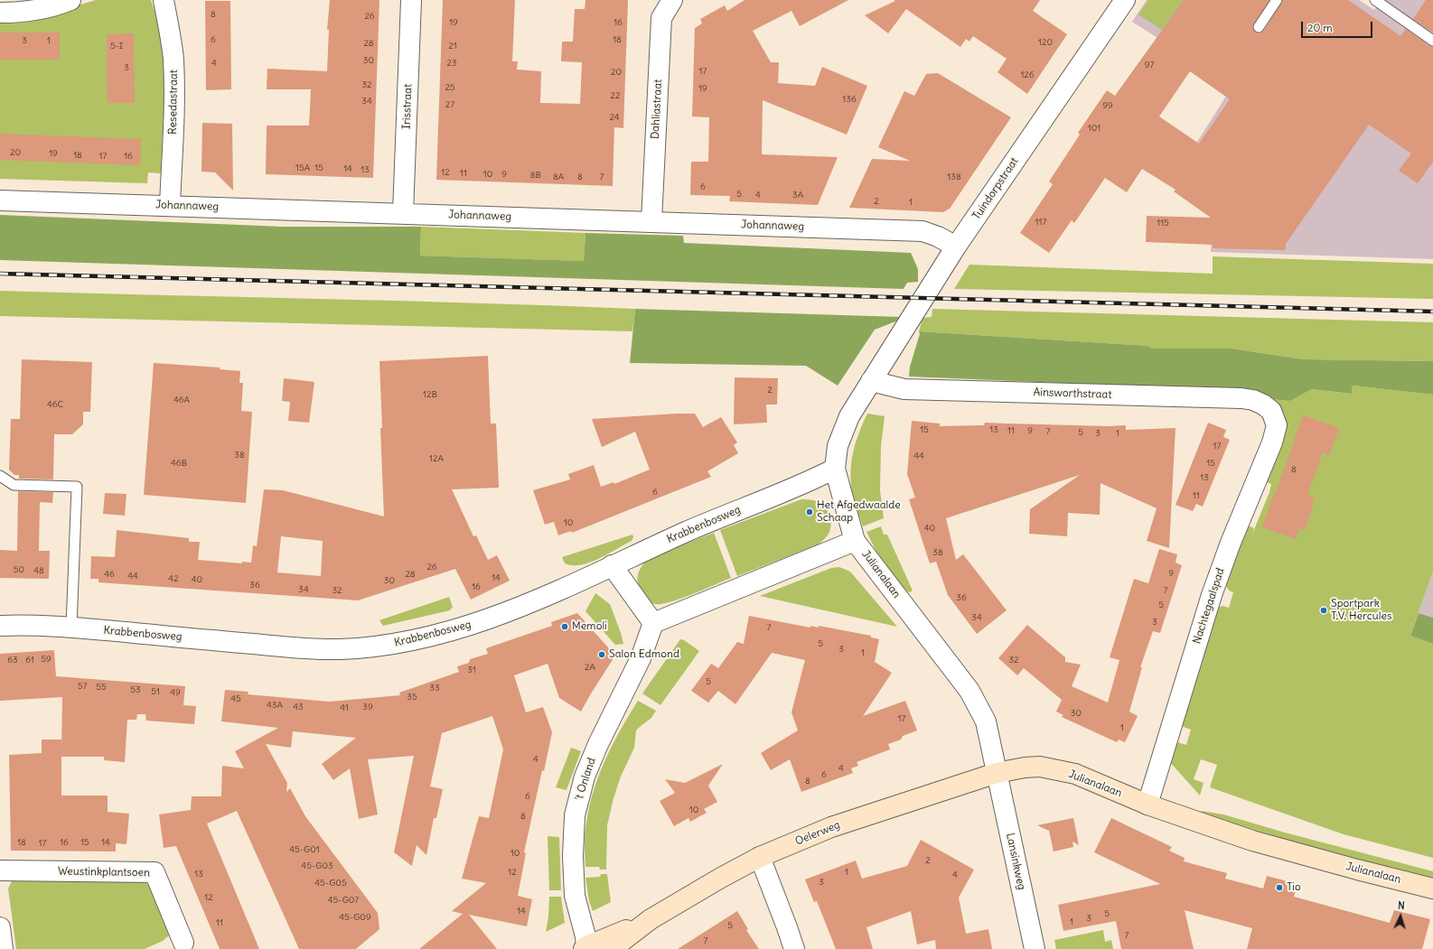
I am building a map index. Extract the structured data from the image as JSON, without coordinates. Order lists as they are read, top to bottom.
{
  "streets": {
    "main road": ["Julianalaan", "Oelerweg"],
    "street": [
      "Resedastraat",
      "Irisstraat",
      "Dahliastraat",
      "Tuindorpstraat",
      "Johannaweg",
      "Ainsworthstraat",
      "Krabbenbosweg",
      "Nachtegaalspad",
      "'t Onland",
      "Lansinkweg",
      "Weustinkplantsoen"
    ]
  },
  "crossings": [
    ["Resedastraat", "Johannaweg"],
    ["Irisstraat", "Johannaweg"],
    ["Dahliastraat", "Johannaweg"],
    ["Tuindorpstraat", "Johannaweg"],
    ["Tuindorpstraat", "Ainsworthstraat"],
    ["Tuindorpstraat", "Julianalaan"],
    ["Ainsworthstraat", "Julianalaan"],
    ["Ainsworthstraat", "Nachtegaalspad"],
    ["Krabbenbosweg", "Julianalaan"],
    ["Julianalaan", "Nachtegaalspad"],
    ["Julianalaan", "Oelerweg"],
    ["Julianalaan", "Lansinkweg"],
    ["'t Onland", "Oelerweg"],
    ["Oelerweg", "Lansinkweg"]
  ],
  "places": [
    "Het Afgedwaalde Schaap",
    "Sportpark T.V. Hercules",
    "Memoli",
    "Salon Edmond",
    "Tio"
  ],
  "house_numbers": [
    "8",
    "26",
    "19",
    "16",
    "6",
    "18",
    "3",
    "1",
    "120",
    "28",
    "5-I",
    "21",
    "30",
    "4",
    "23",
    "97",
    "3",
    "17",
    "20",
    "126",
    "32",
    "25",
    "19",
    "22",
    "136",
    "34",
    "27",
    "99",
    "24",
    "101",
    "20",
    "19",
    "18",
    "17",
    "16",
    "15A",
    "15",
    "14",
    "13",
    "12",
    "11",
    "10",
    "9",
    "8B",
    "8A",
    "8",
    "7",
    "138",
    "6",
    "5",
    "4",
    "3A",
    "2",
    "1",
    "117",
    "115",
    "2",
    "12B",
    "46A",
    "46C",
    "15",
    "13",
    "11",
    "9",
    "7",
    "5",
    "3",
    "1",
    "17",
    "38",
    "44",
    "12A",
    "46B",
    "15",
    "8",
    "13",
    "6",
    "11",
    "10",
    "40",
    "38",
    "26",
    "50",
    "48",
    "9",
    "46",
    "28",
    "44",
    "14",
    "42",
    "40",
    "30",
    "36",
    "16",
    "34",
    "32",
    "7",
    "36",
    "5",
    "34",
    "3",
    "7",
    "5",
    "3",
    "1",
    "59",
    "63",
    "61",
    "32",
    "2A",
    "31",
    "5",
    "57",
    "55",
    "33",
    "53",
    "51",
    "49",
    "35",
    "45",
    "43A",
    "43",
    "39",
    "41",
    "30",
    "17",
    "1",
    "4",
    "4",
    "6",
    "8",
    "6",
    "10",
    "8",
    "18",
    "16",
    "15",
    "14",
    "17",
    "45-G01",
    "10",
    "2",
    "45-G03",
    "12",
    "1",
    "13",
    "4",
    "3",
    "45-G05",
    "12",
    "45-G07",
    "14",
    "5",
    "45-G09",
    "3",
    "1",
    "11",
    "5",
    "7",
    "7"
  ],
  "scale_bar": "20 m",
  "north": "top"
}
